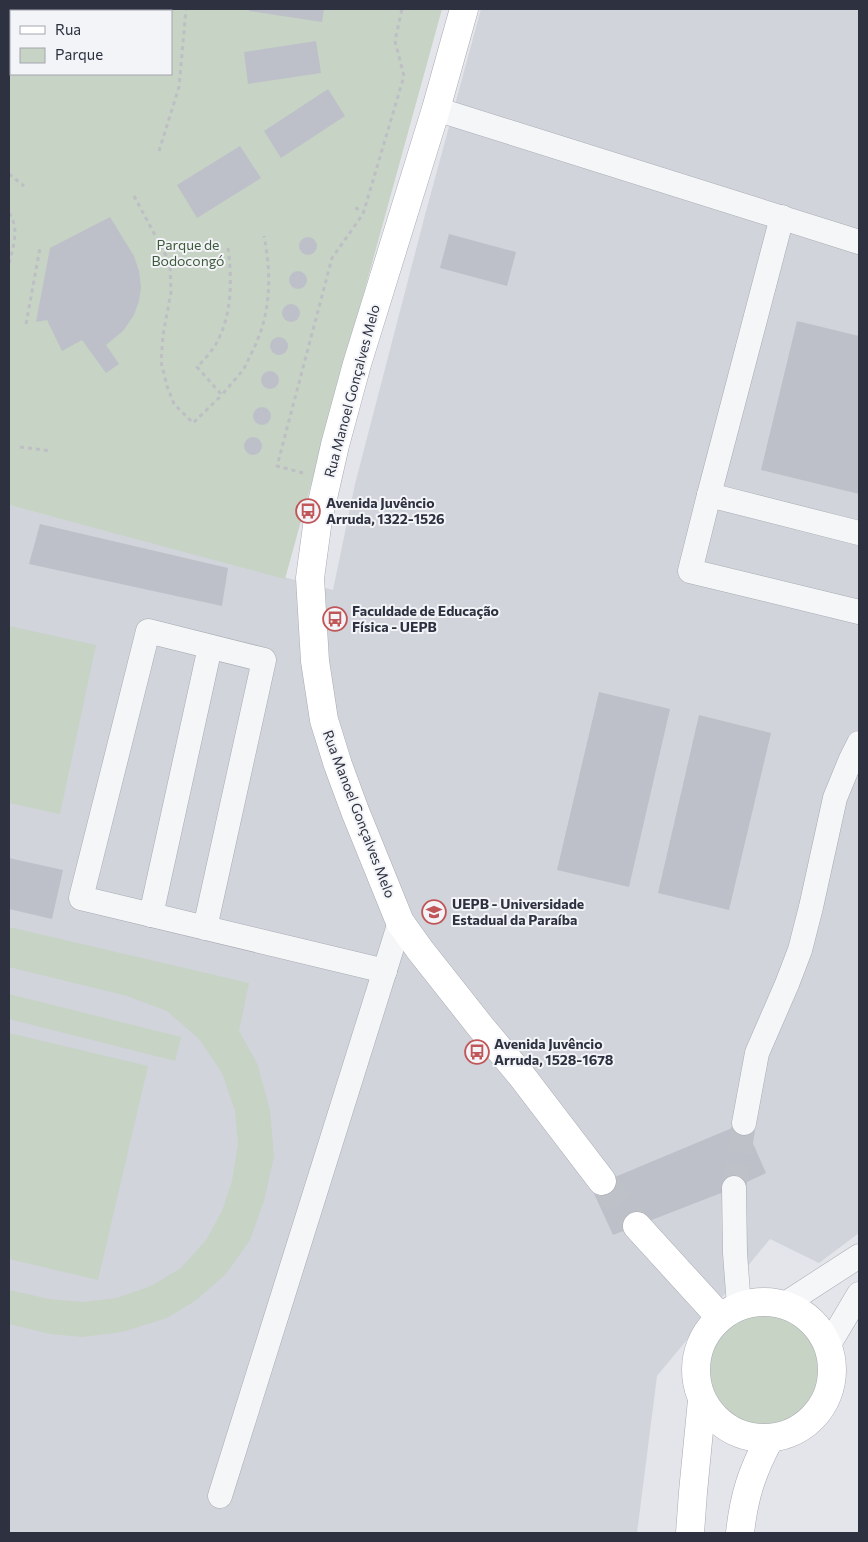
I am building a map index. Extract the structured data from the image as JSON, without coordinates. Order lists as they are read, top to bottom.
{
  "streets": {
    "street": ["Rua Manoel Gonçalves Melo"]
  },
  "parks": ["Parque de Bodocongó"],
  "places": {
    "bus stop": ["Avenida Juvêncio Arruda, 1322-1526", "Faculdade de Educação Física - UEPB", "Avenida Juvêncio Arruda, 1528-1678"],
    "school or university": ["UEPB - Universidade Estadual da Paraíba"]
  },
  "legend": ["Rua", "Parque"]
}
